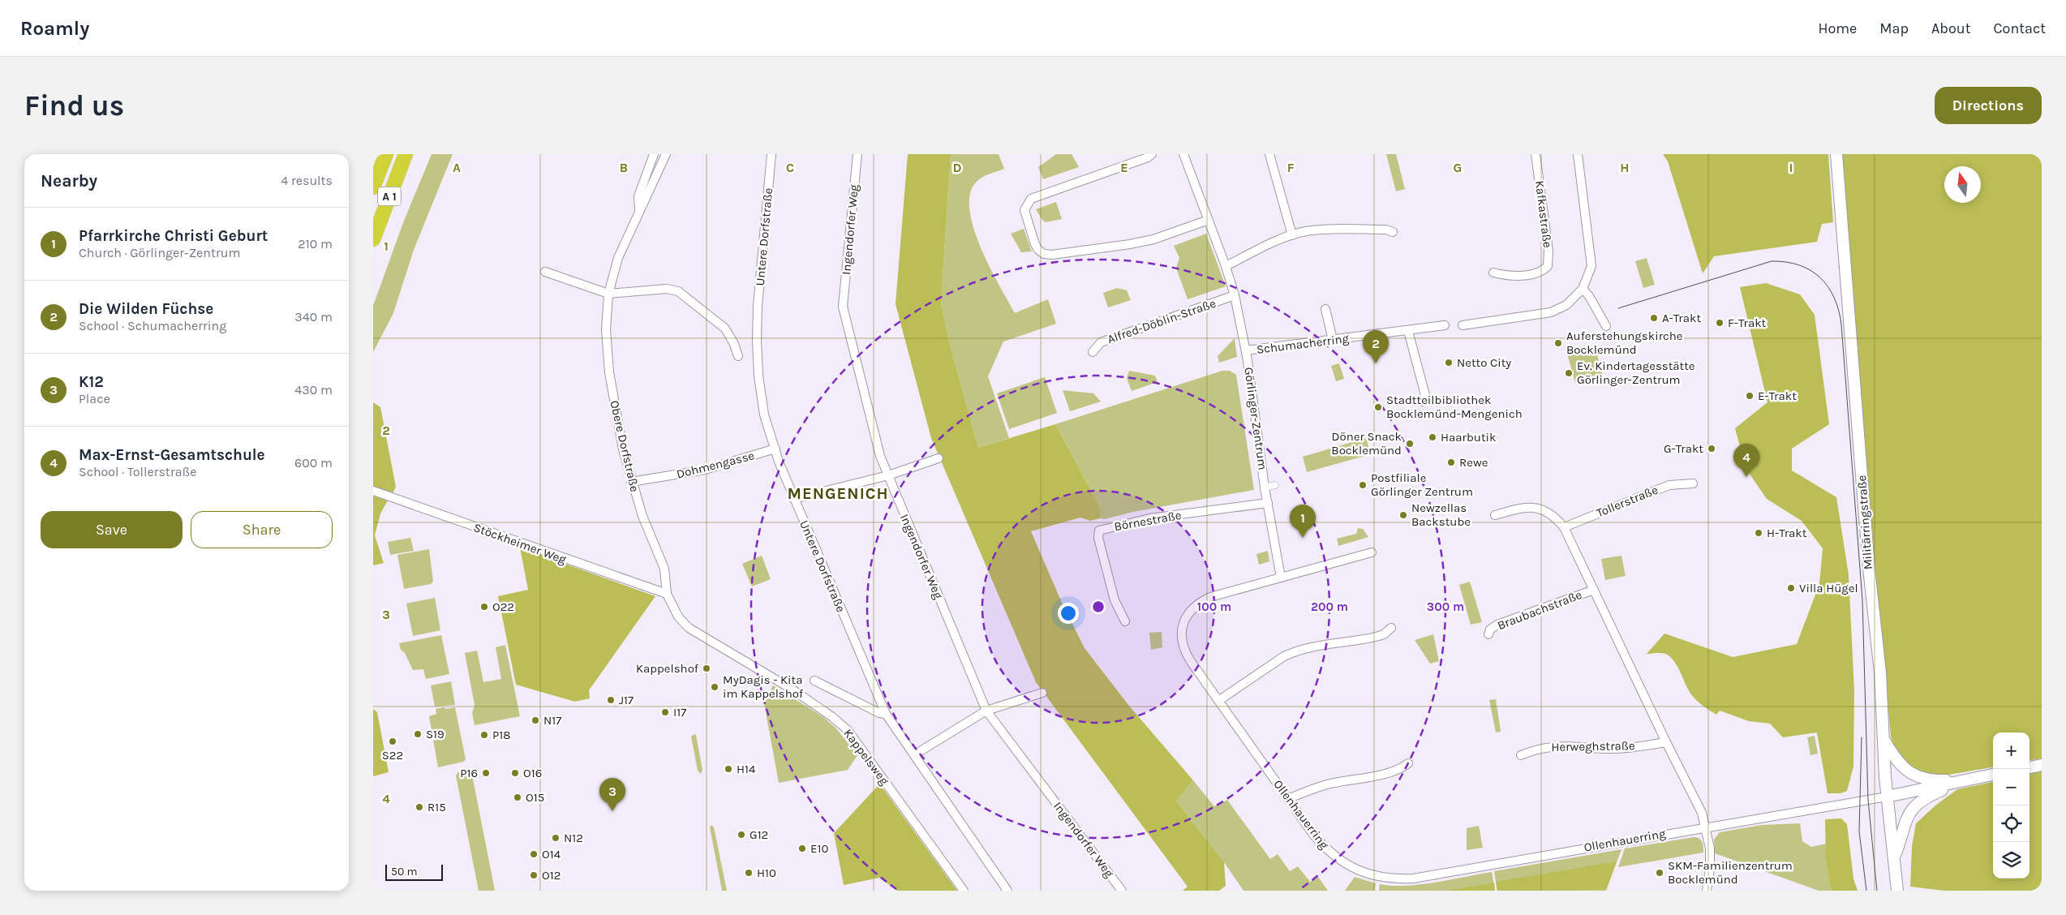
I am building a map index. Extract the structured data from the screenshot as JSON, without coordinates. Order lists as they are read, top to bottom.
{
  "streets": {
    "highway": ["A 1"],
    "main road": ["Militärringstraße"],
    "street": [
      "Kafkastraße",
      "Ingendorfer Weg",
      "Untere Dorfstraße",
      "Alfred-Döblin-Straße",
      "Schumacherring",
      "Görlinger-Zentrum",
      "Obere Dorfstraße",
      "Dohmengasse",
      "Tollerstraße",
      "Börnestraße",
      "Stöckheimer Weg",
      "Braubachstraße",
      "Herweghstraße",
      "Kappelsweg",
      "Ollenhauerring"
    ]
  },
  "crossings": [
    ["Untere Dorfstraße", "Dohmengasse"],
    ["Alfred-Döblin-Straße", "Schumacherring"],
    ["Schumacherring", "Görlinger-Zentrum"],
    ["Görlinger-Zentrum", "Börnestraße"],
    ["Görlinger-Zentrum", "Ollenhauerring"],
    ["Obere Dorfstraße", "Dohmengasse"],
    ["Obere Dorfstraße", "Stöckheimer Weg"],
    ["Obere Dorfstraße", "Kappelsweg"],
    ["Militärringstraße", "Ollenhauerring"],
    ["Stöckheimer Weg", "Kappelsweg"]
  ],
  "districts": ["MENGENICH"],
  "places": [
    "A-Trakt",
    "F-Trakt",
    "Auferstehungskirche Bocklemünd",
    "Netto City",
    "Ev. Kindertagesstätte Görlinger-Zentrum",
    "E-Trakt",
    "Stadtteilbibliothek Bocklemünd-Mengenich",
    "Haarbutik",
    "Döner Snack Bocklemünd",
    "G-Trakt",
    "Rewe",
    "Postfiliale Görlinger Zentrum",
    "Newzellas Backstube",
    "H-Trakt",
    "Villa Hügel",
    "O22",
    "Kappelshof",
    "MyDagis - Kita im Kappelshof",
    "J17",
    "I17",
    "N17",
    "S19",
    "P18",
    "S22",
    "H14",
    "P16",
    "O16",
    "O15",
    "R15",
    "G12",
    "N12",
    "E10",
    "O14",
    "H10",
    "SKM-Familienzentrum Bocklemünd",
    "O12"
  ],
  "scale_bar": "50 m",
  "north": "top",
  "page": {
    "header": "Roamly",
    "nav": [
      "Home",
      "Map",
      "About",
      "Contact"
    ],
    "buttons": [
      "Directions",
      ["Save", "Share"]
    ],
    "title": "Find us",
    "heading": ["Nearby", "4 results"],
    "list": [
      {
        "mark": "1",
        "name": "Pfarrkirche Christi Geburt",
        "note": "Church · Görlinger-Zentrum",
        "value": "210 m"
      },
      {
        "mark": "2",
        "name": "Die Wilden Füchse",
        "note": "School · Schumacherring",
        "value": "340 m"
      },
      {
        "mark": "3",
        "name": "K12",
        "note": "Place",
        "value": "430 m"
      },
      {
        "mark": "4",
        "name": "Max-Ernst-Gesamtschule",
        "note": "School · Tollerstraße",
        "value": "600 m"
      }
    ],
    "pins": [
      "2",
      "4",
      "1",
      "3"
    ],
    "map_buttons": ["+", "−"],
    "scale": "50 m"
  },
  "grid": {
    "columns": [
      "A",
      "B",
      "C",
      "D",
      "E",
      "F",
      "G",
      "H",
      "I"
    ],
    "rows": [
      "1",
      "2",
      "3",
      "4"
    ]
  },
  "rings": ["100 m", "200 m", "300 m"]
}
